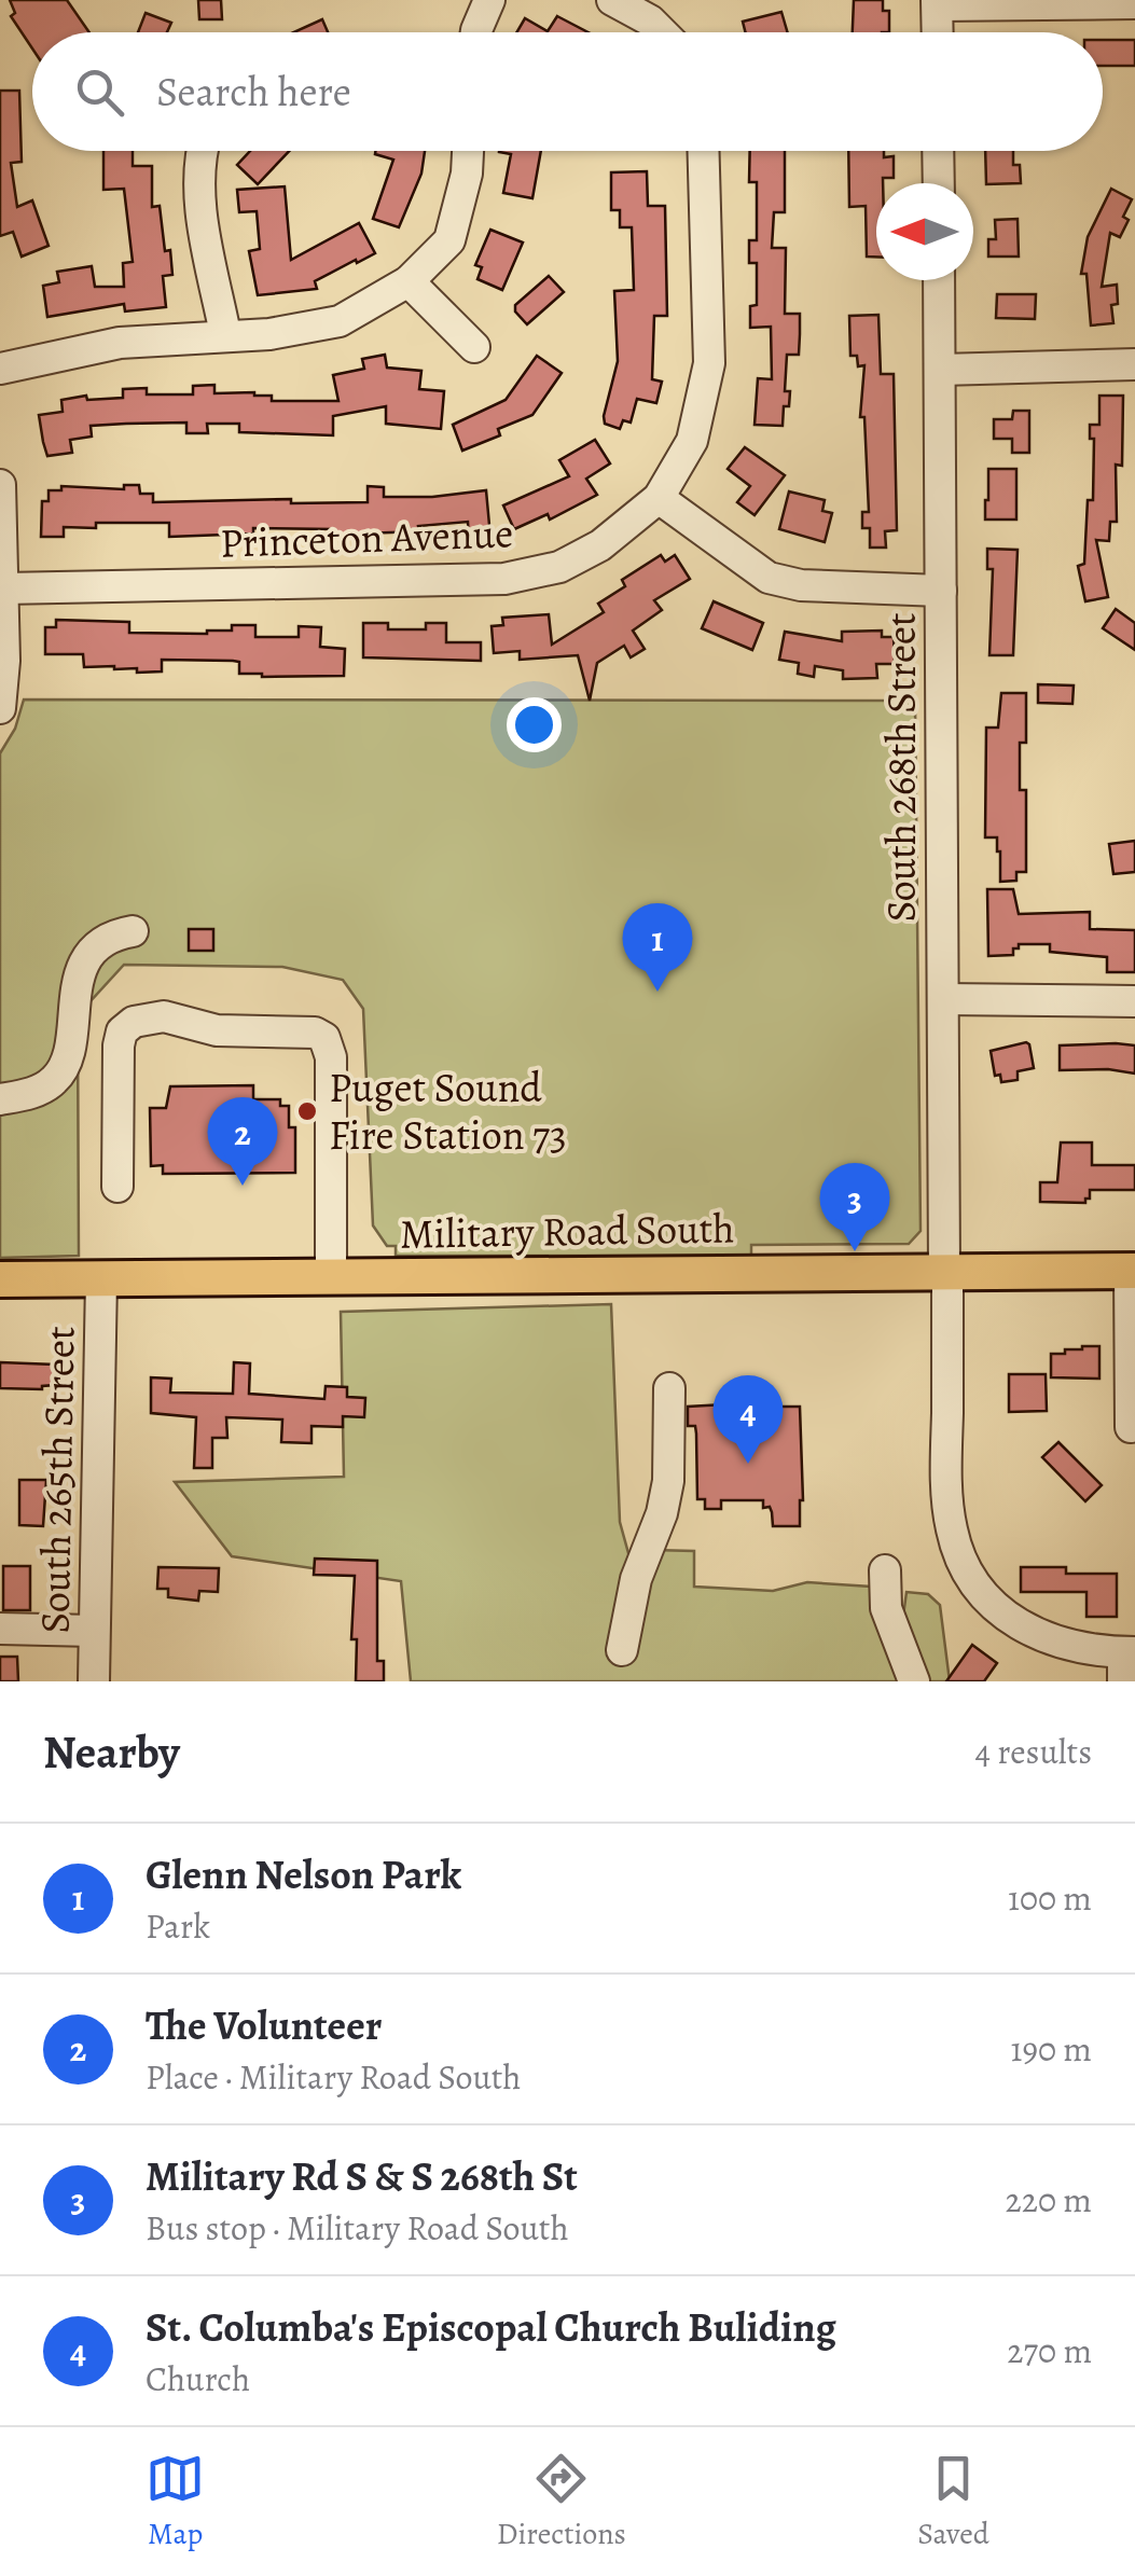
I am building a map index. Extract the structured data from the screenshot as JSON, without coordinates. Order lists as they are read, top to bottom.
{
  "streets": {
    "main road": ["Military Road South"],
    "street": ["Princeton Avenue", "South 268th Street", "South 265th Street"]
  },
  "crossings": [
    ["South 268th Street", "Military Road South"],
    ["Military Road South", "South 265th Street"]
  ],
  "places": ["Puget Sound Fire Station 73"],
  "north": "left",
  "page": {
    "search": "Search here",
    "pins": [
      "1",
      "2",
      "3",
      "4"
    ],
    "heading": ["Nearby", "4 results"],
    "list": [
      {
        "mark": "1",
        "name": "Glenn Nelson Park",
        "note": "Park",
        "value": "100 m"
      },
      {
        "mark": "2",
        "name": "The Volunteer",
        "note": "Place · Military Road South",
        "value": "190 m"
      },
      {
        "mark": "3",
        "name": "Military Rd S & S 268th St",
        "note": "Bus stop · Military Road South",
        "value": "220 m"
      },
      {
        "mark": "4",
        "name": "St. Columba's Episcopal Church Buliding",
        "note": "Church",
        "value": "270 m"
      }
    ],
    "nav": ["Map", "Directions", "Saved"]
  }
}
